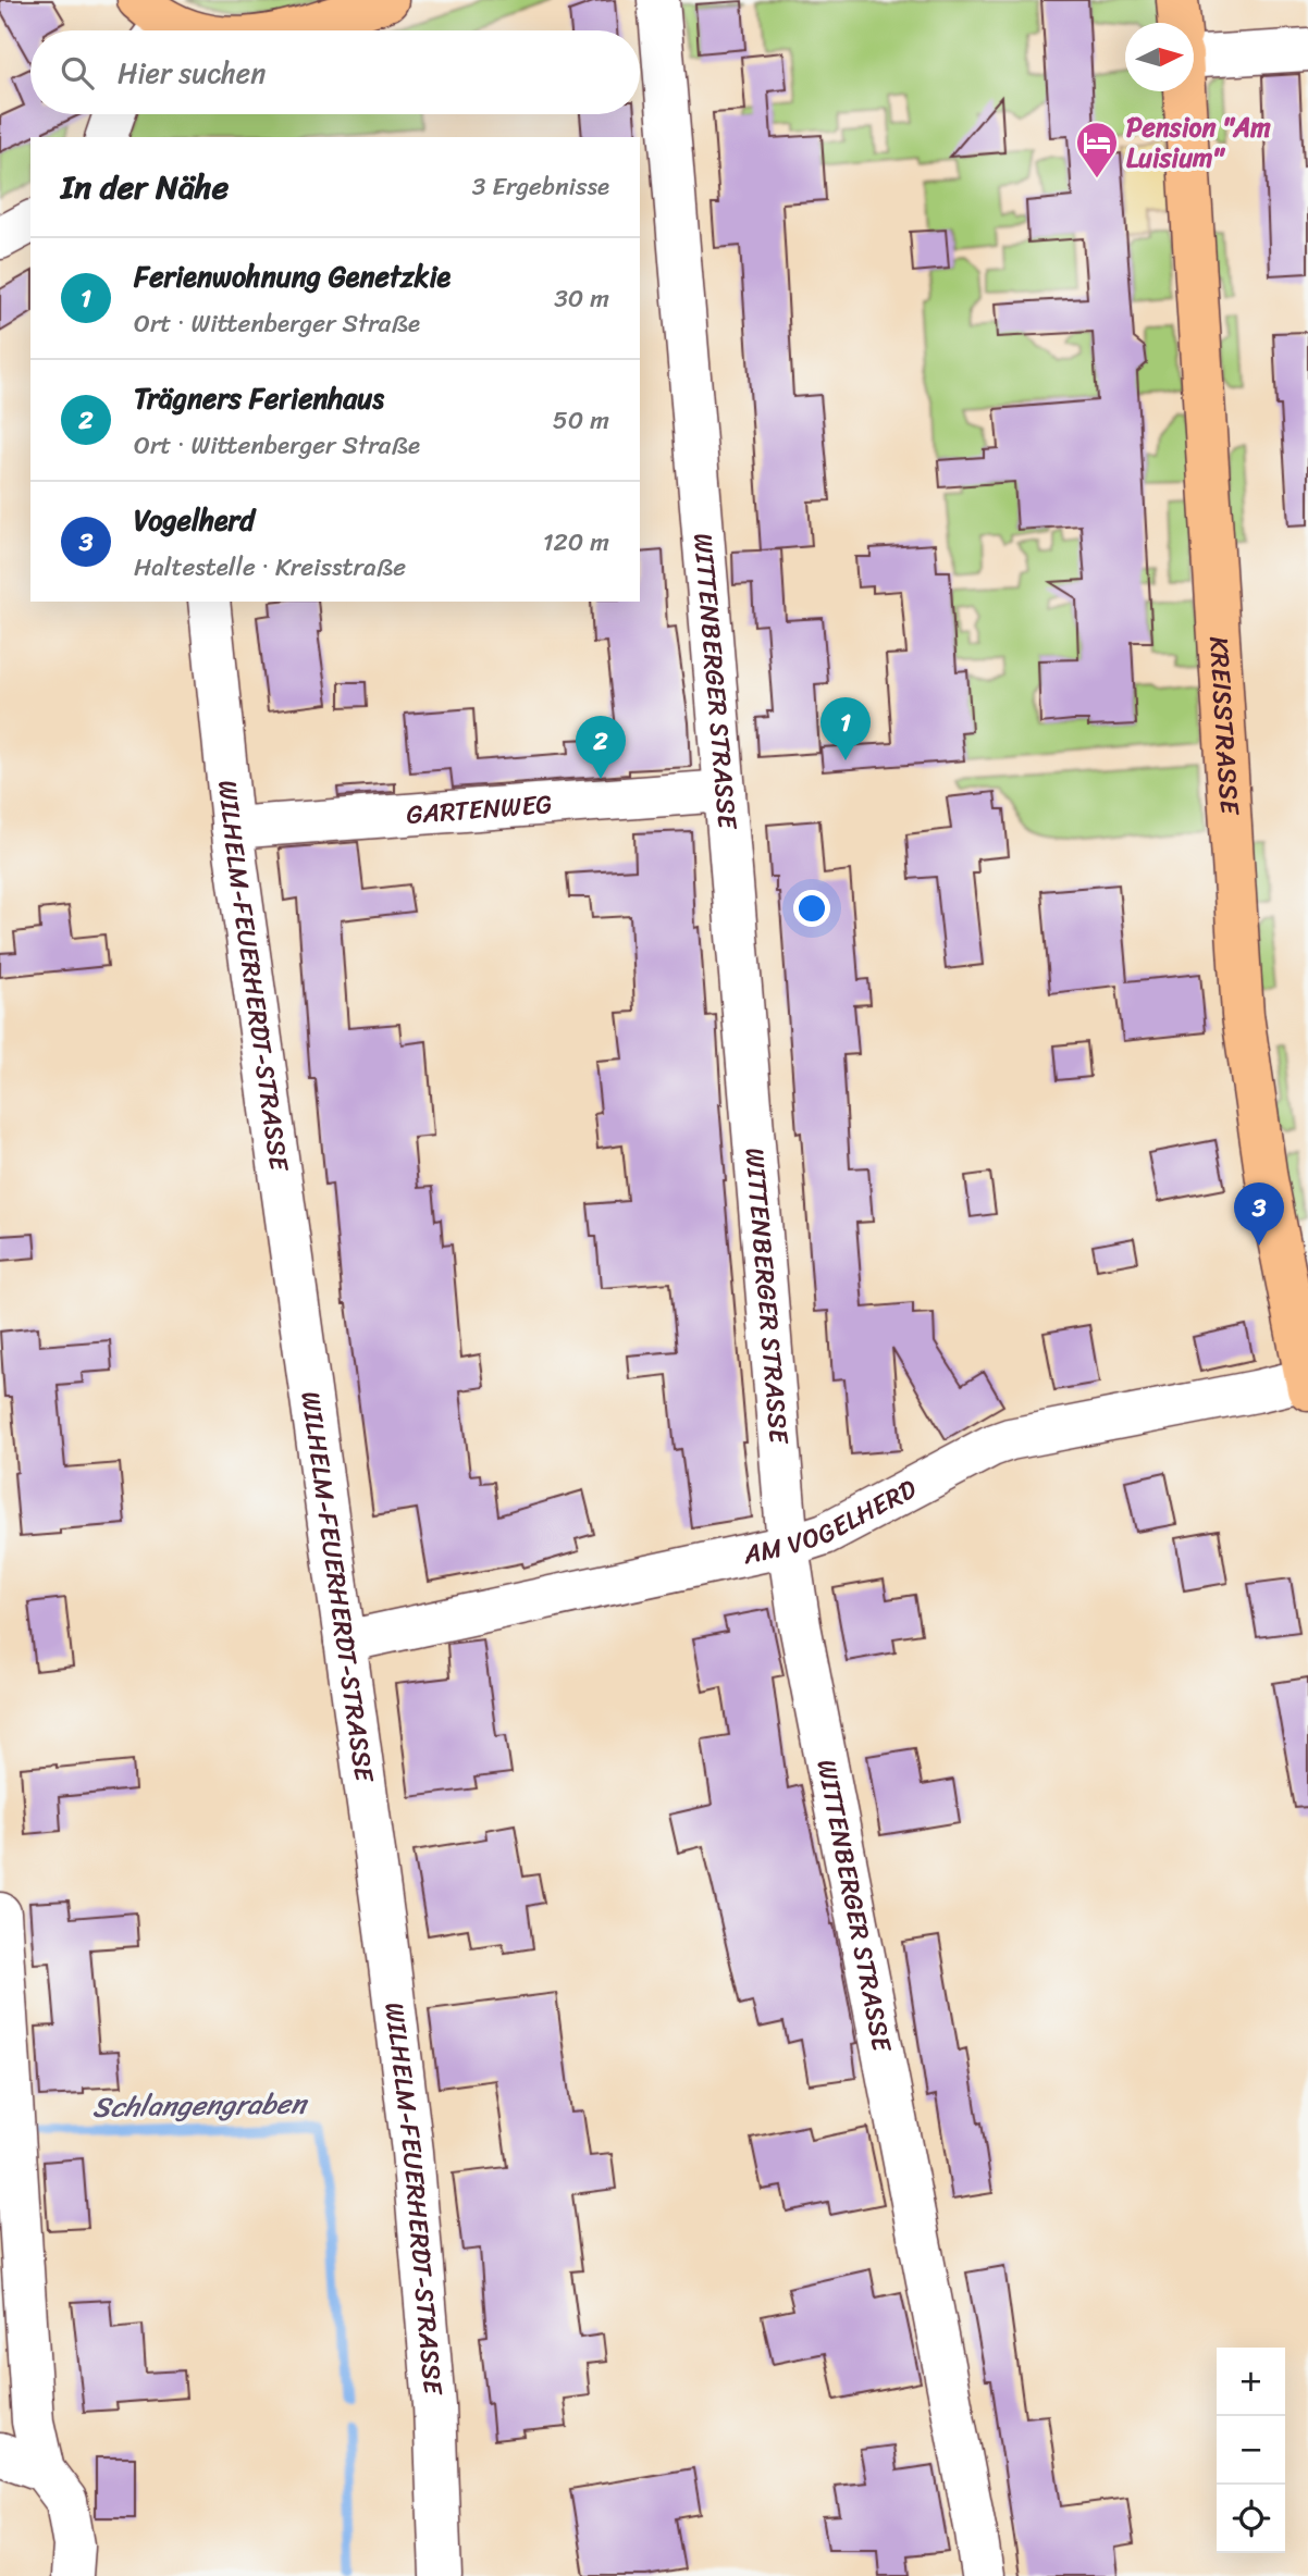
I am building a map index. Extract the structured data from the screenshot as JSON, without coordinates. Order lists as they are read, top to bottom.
{
  "streets": {
    "main road": ["KREISSTRASSE"],
    "street": [
      "WITTENBERGER STRASSE",
      "GARTENWEG",
      "WILHELM-FEUERHERDT-STRASSE",
      "AM VOGELHERD"
    ]
  },
  "crossings": [
    ["WITTENBERGER STRASSE", "GARTENWEG"],
    ["WITTENBERGER STRASSE", "AM VOGELHERD"],
    ["KREISSTRASSE", "AM VOGELHERD"],
    ["GARTENWEG", "WILHELM-FEUERHERDT-STRASSE"],
    ["WILHELM-FEUERHERDT-STRASSE", "AM VOGELHERD"]
  ],
  "water": ["Schlangengraben"],
  "places": {
    "hotel": ["Pension \"Am Luisium\""]
  },
  "north": "right",
  "page": {
    "search": "Hier suchen",
    "heading": ["In der Nähe", "3 Ergebnisse"],
    "list": [
      {
        "mark": "1",
        "name": "Ferienwohnung Genetzkie",
        "note": "Ort · Wittenberger Straße",
        "value": "30 m"
      },
      {
        "mark": "2",
        "name": "Trägners Ferienhaus",
        "note": "Ort · Wittenberger Straße",
        "value": "50 m"
      },
      {
        "mark": "3",
        "name": "Vogelherd",
        "note": "Haltestelle · Kreisstraße",
        "value": "120 m"
      }
    ],
    "pins": ["1", "2", "3"],
    "map_buttons": ["+", "−"]
  }
}
